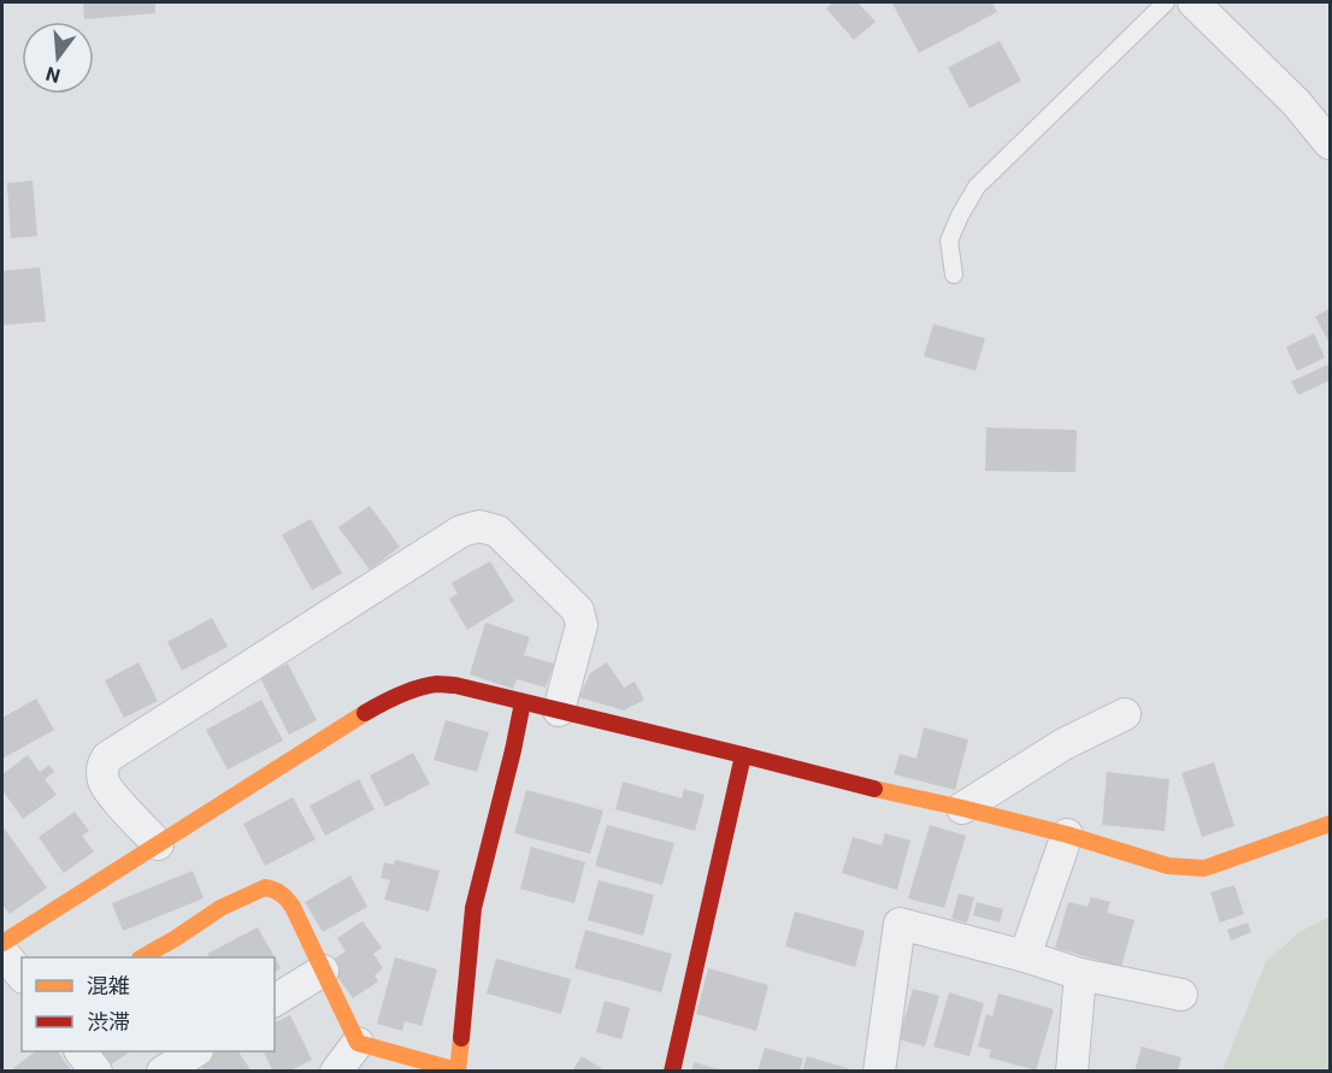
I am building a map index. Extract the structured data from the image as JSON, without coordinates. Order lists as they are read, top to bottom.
{
  "legend": ["混雑", "渋滞"],
  "north": "bottom"
}
